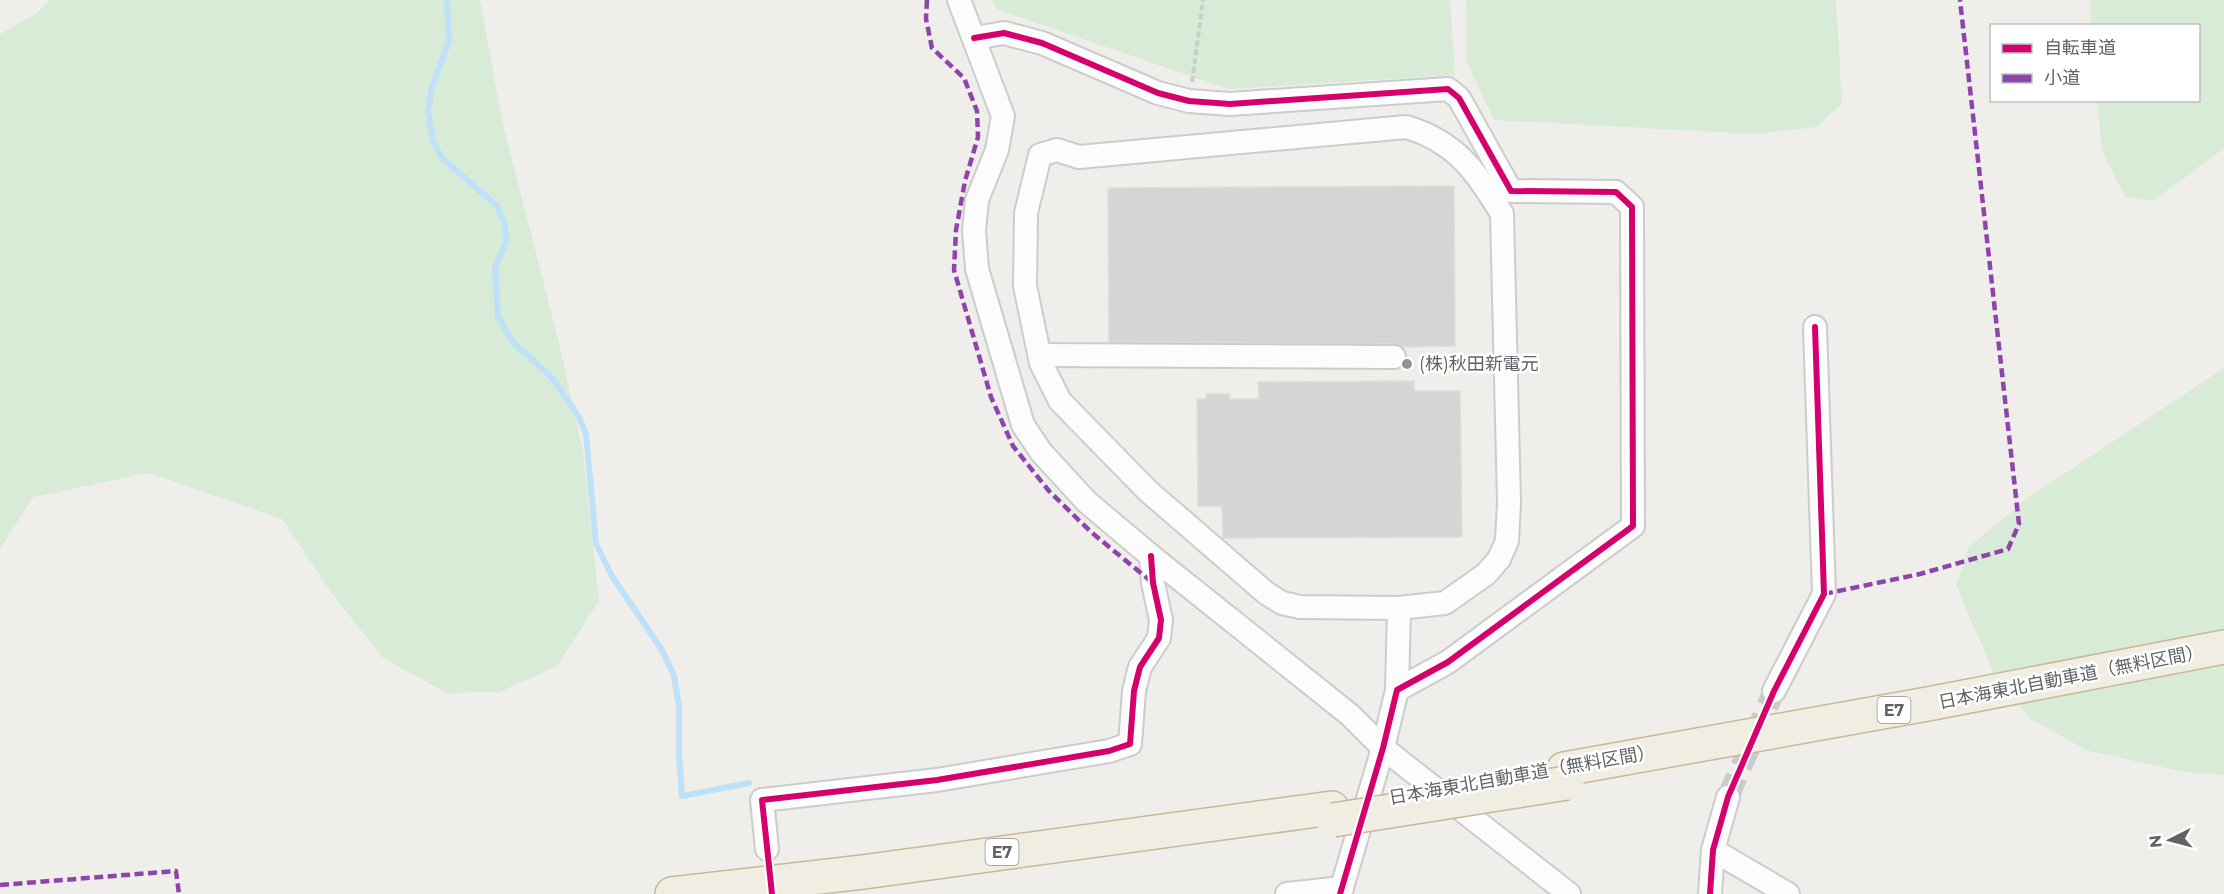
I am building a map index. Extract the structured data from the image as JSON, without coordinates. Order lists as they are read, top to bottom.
{
  "streets": {
    "highway": ["日本海東北自動車道（無料区間）", "E7"]
  },
  "places": ["(株)秋田新電元"],
  "legend": ["自転車道", "小道"],
  "north": "left"
}
